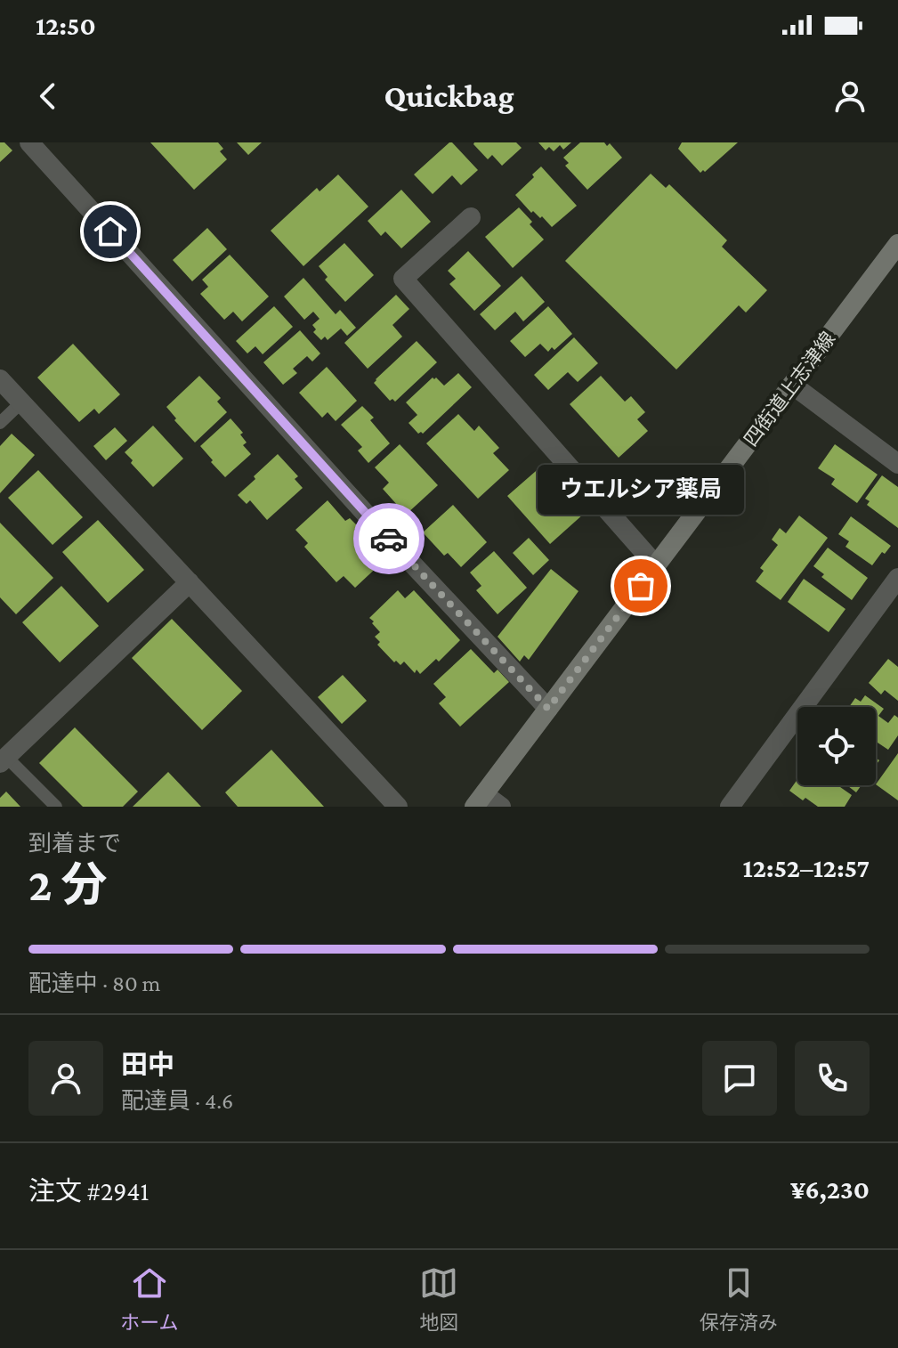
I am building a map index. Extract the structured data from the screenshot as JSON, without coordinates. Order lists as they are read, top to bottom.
{
  "streets": {
    "main road": ["四街道上志津線"]
  },
  "places": ["ウエルシア薬局"],
  "page": {
    "status": "12:50",
    "header": "Quickbag",
    "bubble": "ウエルシア薬局",
    "heading": ["2 分", "到着まで", "12:52–12:57"],
    "panel": [
      "田中",
      "配達員 · 4.6",
      "注文 #2941",
      "¥6,230"
    ],
    "bar": "配達中 · 80 m",
    "tabs": ["ホーム", "地図", "保存済み"]
  }
}
